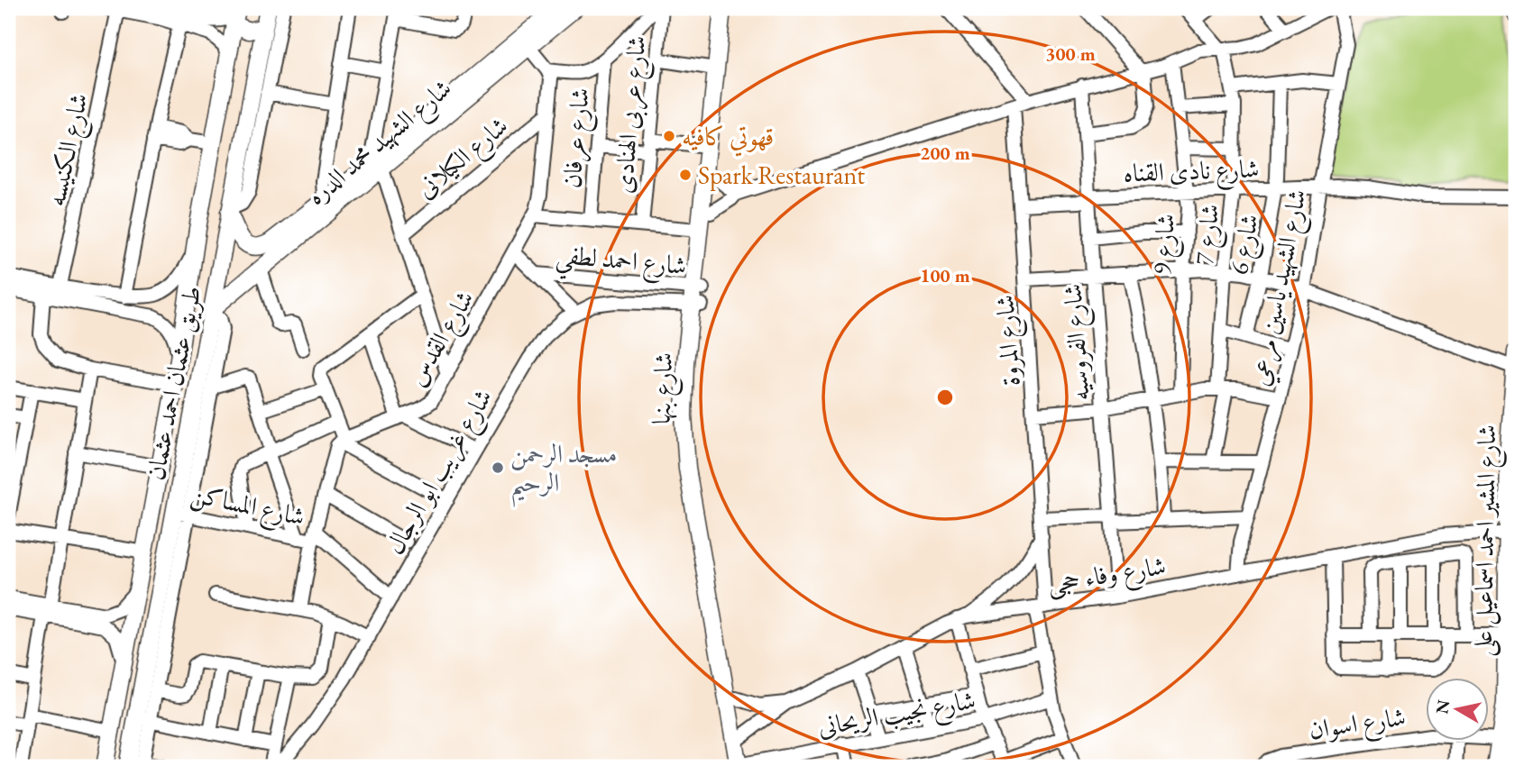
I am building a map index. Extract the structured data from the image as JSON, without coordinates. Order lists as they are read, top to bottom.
{
  "streets": {
    "main road": [
      "شارع الشهيد محمد الدره",
      "طريق عثمان احمد عثمان",
      "شارع بنها",
      "شارع المشير احمد اسماعيل على"
    ],
    "street": [
      "شارع عربى الهنادى",
      "شارع عرفان",
      "شارع الكنيسه",
      "شارع الكيلانى",
      "شارع نادى القناه",
      "شارع 7",
      "شارع 9",
      "شارع 6",
      "شارع احمد لطفي",
      "شارع الشهيد ياسين مرعي",
      "شارع القدس",
      "شارع المروة",
      "شارع الفروسيه",
      "شارع غريب ابو الرجال",
      "شارع المساكن",
      "شارع وفاء حجى",
      "شارع نجيب الريحانى",
      "شارع اسوان"
    ]
  },
  "crossings": [
    ["شارع الشهيد محمد الدره", "طريق عثمان احمد عثمان"],
    ["شارع الكيلانى", "شارع القدس"],
    ["شارع نادى القناه", "شارع 7"],
    ["شارع نادى القناه", "شارع 9"],
    ["شارع نادى القناه", "شارع 6"],
    ["شارع نادى القناه", "شارع الشهيد ياسين مرعي"],
    ["شارع نادى القناه", "شارع المروة"],
    ["شارع نادى القناه", "شارع الفروسيه"],
    ["شارع احمد لطفي", "شارع بنها"],
    ["شارع احمد لطفي", "شارع غريب ابو الرجال"],
    ["شارع الشهيد ياسين مرعي", "شارع وفاء حجى"],
    ["شارع المروة", "شارع وفاء حجى"],
    ["شارع المروة", "شارع نجيب الريحانى"],
    ["شارع الفروسيه", "شارع وفاء حجى"],
    ["طريق عثمان احمد عثمان", "شارع المساكن"],
    ["شارع بنها", "شارع غريب ابو الرجال"],
    ["شارع بنها", "شارع وفاء حجى"],
    ["شارع بنها", "شارع نجيب الريحانى"],
    ["شارع المشير احمد اسماعيل على", "شارع وفاء حجى"],
    ["شارع المشير احمد اسماعيل على", "شارع اسوان"]
  ],
  "places": ["قهوتي كافيه", "Spark Restaurant", "مسجد الرحمن الرحيم"],
  "north": "left",
  "rings": ["300 m", "200 m", "100 m"]
}
